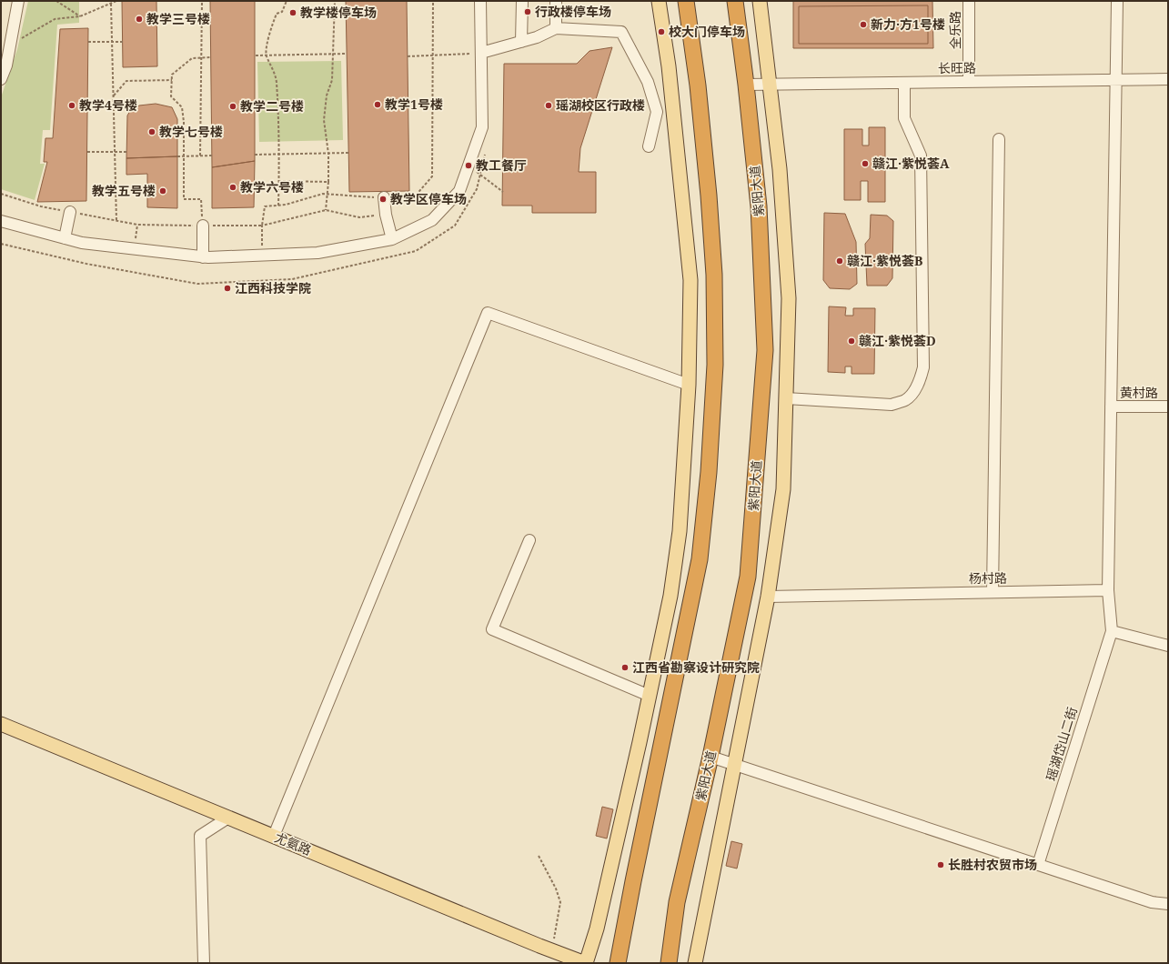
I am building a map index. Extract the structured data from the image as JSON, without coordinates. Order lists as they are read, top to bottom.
{
  "streets": {
    "highway": ["紫阳大道"],
    "main road": ["尤氨路"],
    "street": [
      "全乐路",
      "长旺路",
      "黄村路",
      "杨村路",
      "瑶湖岱山二街"
    ]
  },
  "crossings": [
    ["全乐路", "长旺路"],
    ["长旺路", "紫阳大道"]
  ],
  "places": [
    "行政楼停车场",
    "教学楼停车场",
    "教学三号楼",
    "新力·方1号楼",
    "校大门停车场",
    "教学1号楼",
    "教学4号楼",
    "瑶湖校区行政楼",
    "教学二号楼",
    "教学七号楼",
    "赣江·紫悦荟A",
    "教工餐厅",
    "教学六号楼",
    "教学五号楼",
    "教学区停车场",
    "赣江·紫悦荟B",
    "江西科技学院",
    "赣江·紫悦荟D",
    "江西省勘察设计研究院",
    "长胜村农贸市场"
  ]
}
